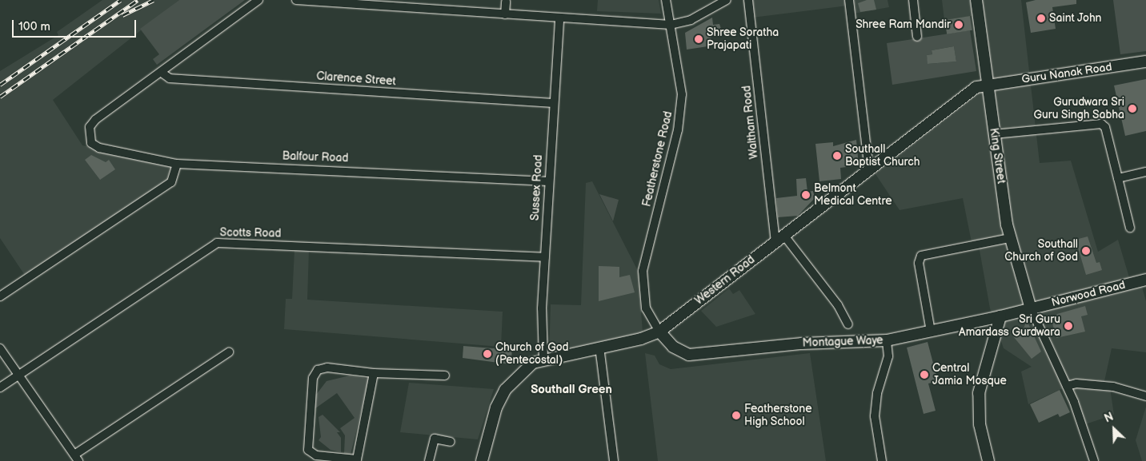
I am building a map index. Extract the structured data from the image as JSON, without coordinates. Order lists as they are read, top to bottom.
{
  "streets": {
    "street": [
      "Guru Nanak Road",
      "Clarence Street",
      "Waltham Road",
      "King Street",
      "Balfour Road",
      "Featherstone Road",
      "Sussex Road",
      "Scotts Road",
      "Western Road",
      "Norwood Road",
      "Montague Waye"
    ]
  },
  "crossings": [
    ["Guru Nanak Road", "King Street"],
    ["Guru Nanak Road", "Western Road"],
    ["Clarence Street", "Balfour Road"],
    ["Clarence Street", "Sussex Road"],
    ["Waltham Road", "Western Road"],
    ["King Street", "Western Road"],
    ["King Street", "Norwood Road"],
    ["King Street", "Montague Waye"],
    ["Balfour Road", "Sussex Road"],
    ["Featherstone Road", "Western Road"],
    ["Featherstone Road", "Montague Waye"],
    ["Sussex Road", "Scotts Road"],
    ["Sussex Road", "Western Road"],
    ["Western Road", "Montague Waye"],
    ["Norwood Road", "Montague Waye"]
  ],
  "districts": ["Southall Green"],
  "places": [
    "Saint John",
    "Shree Ram Mandir",
    "Shree Soratha Prajapati",
    "Gurudwara Sri Guru Singh Sabha",
    "Southall Baptist Church",
    "Belmont Medical Centre",
    "Southall Church of God",
    "Sri Guru Amardass Gurdwara",
    "Church of God (Pentecostal)",
    "Central Jamia Mosque",
    "Featherstone High School"
  ],
  "scale_bar": "100 m",
  "north": "top left"
}
